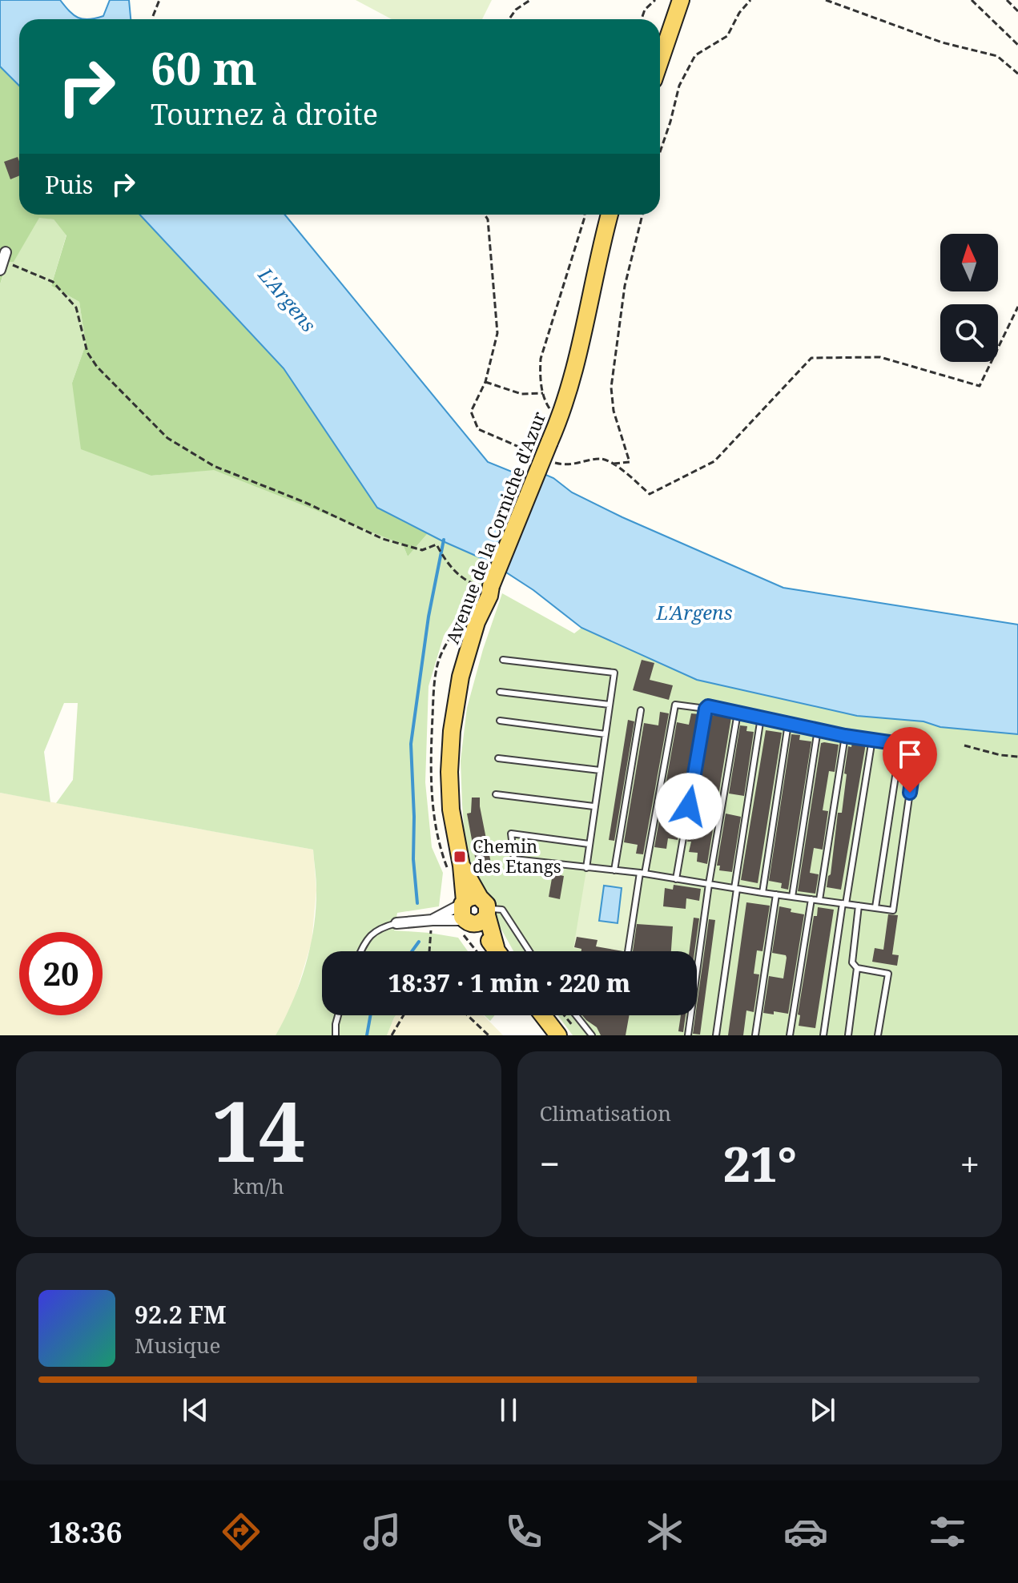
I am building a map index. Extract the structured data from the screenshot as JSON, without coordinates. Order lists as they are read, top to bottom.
{
  "streets": {
    "main road": ["Avenue de la Corniche d'Azur"]
  },
  "water": ["L'Argens"],
  "places": {
    "transit": ["Chemin des Etangs"]
  },
  "north": "top",
  "page": {
    "turn": ["60 m", "Tournez à droite"],
    "then": "Puis",
    "limit": "20",
    "trip": "18:37 · 1 min · 220 m",
    "tile": [
      ["14", "km/h"],
      "Climatisation"
    ],
    "heat": ["−", "21°", "+"],
    "song": ["92.2 FM", "Musique"],
    "tabs": "18:36"
  }
}
